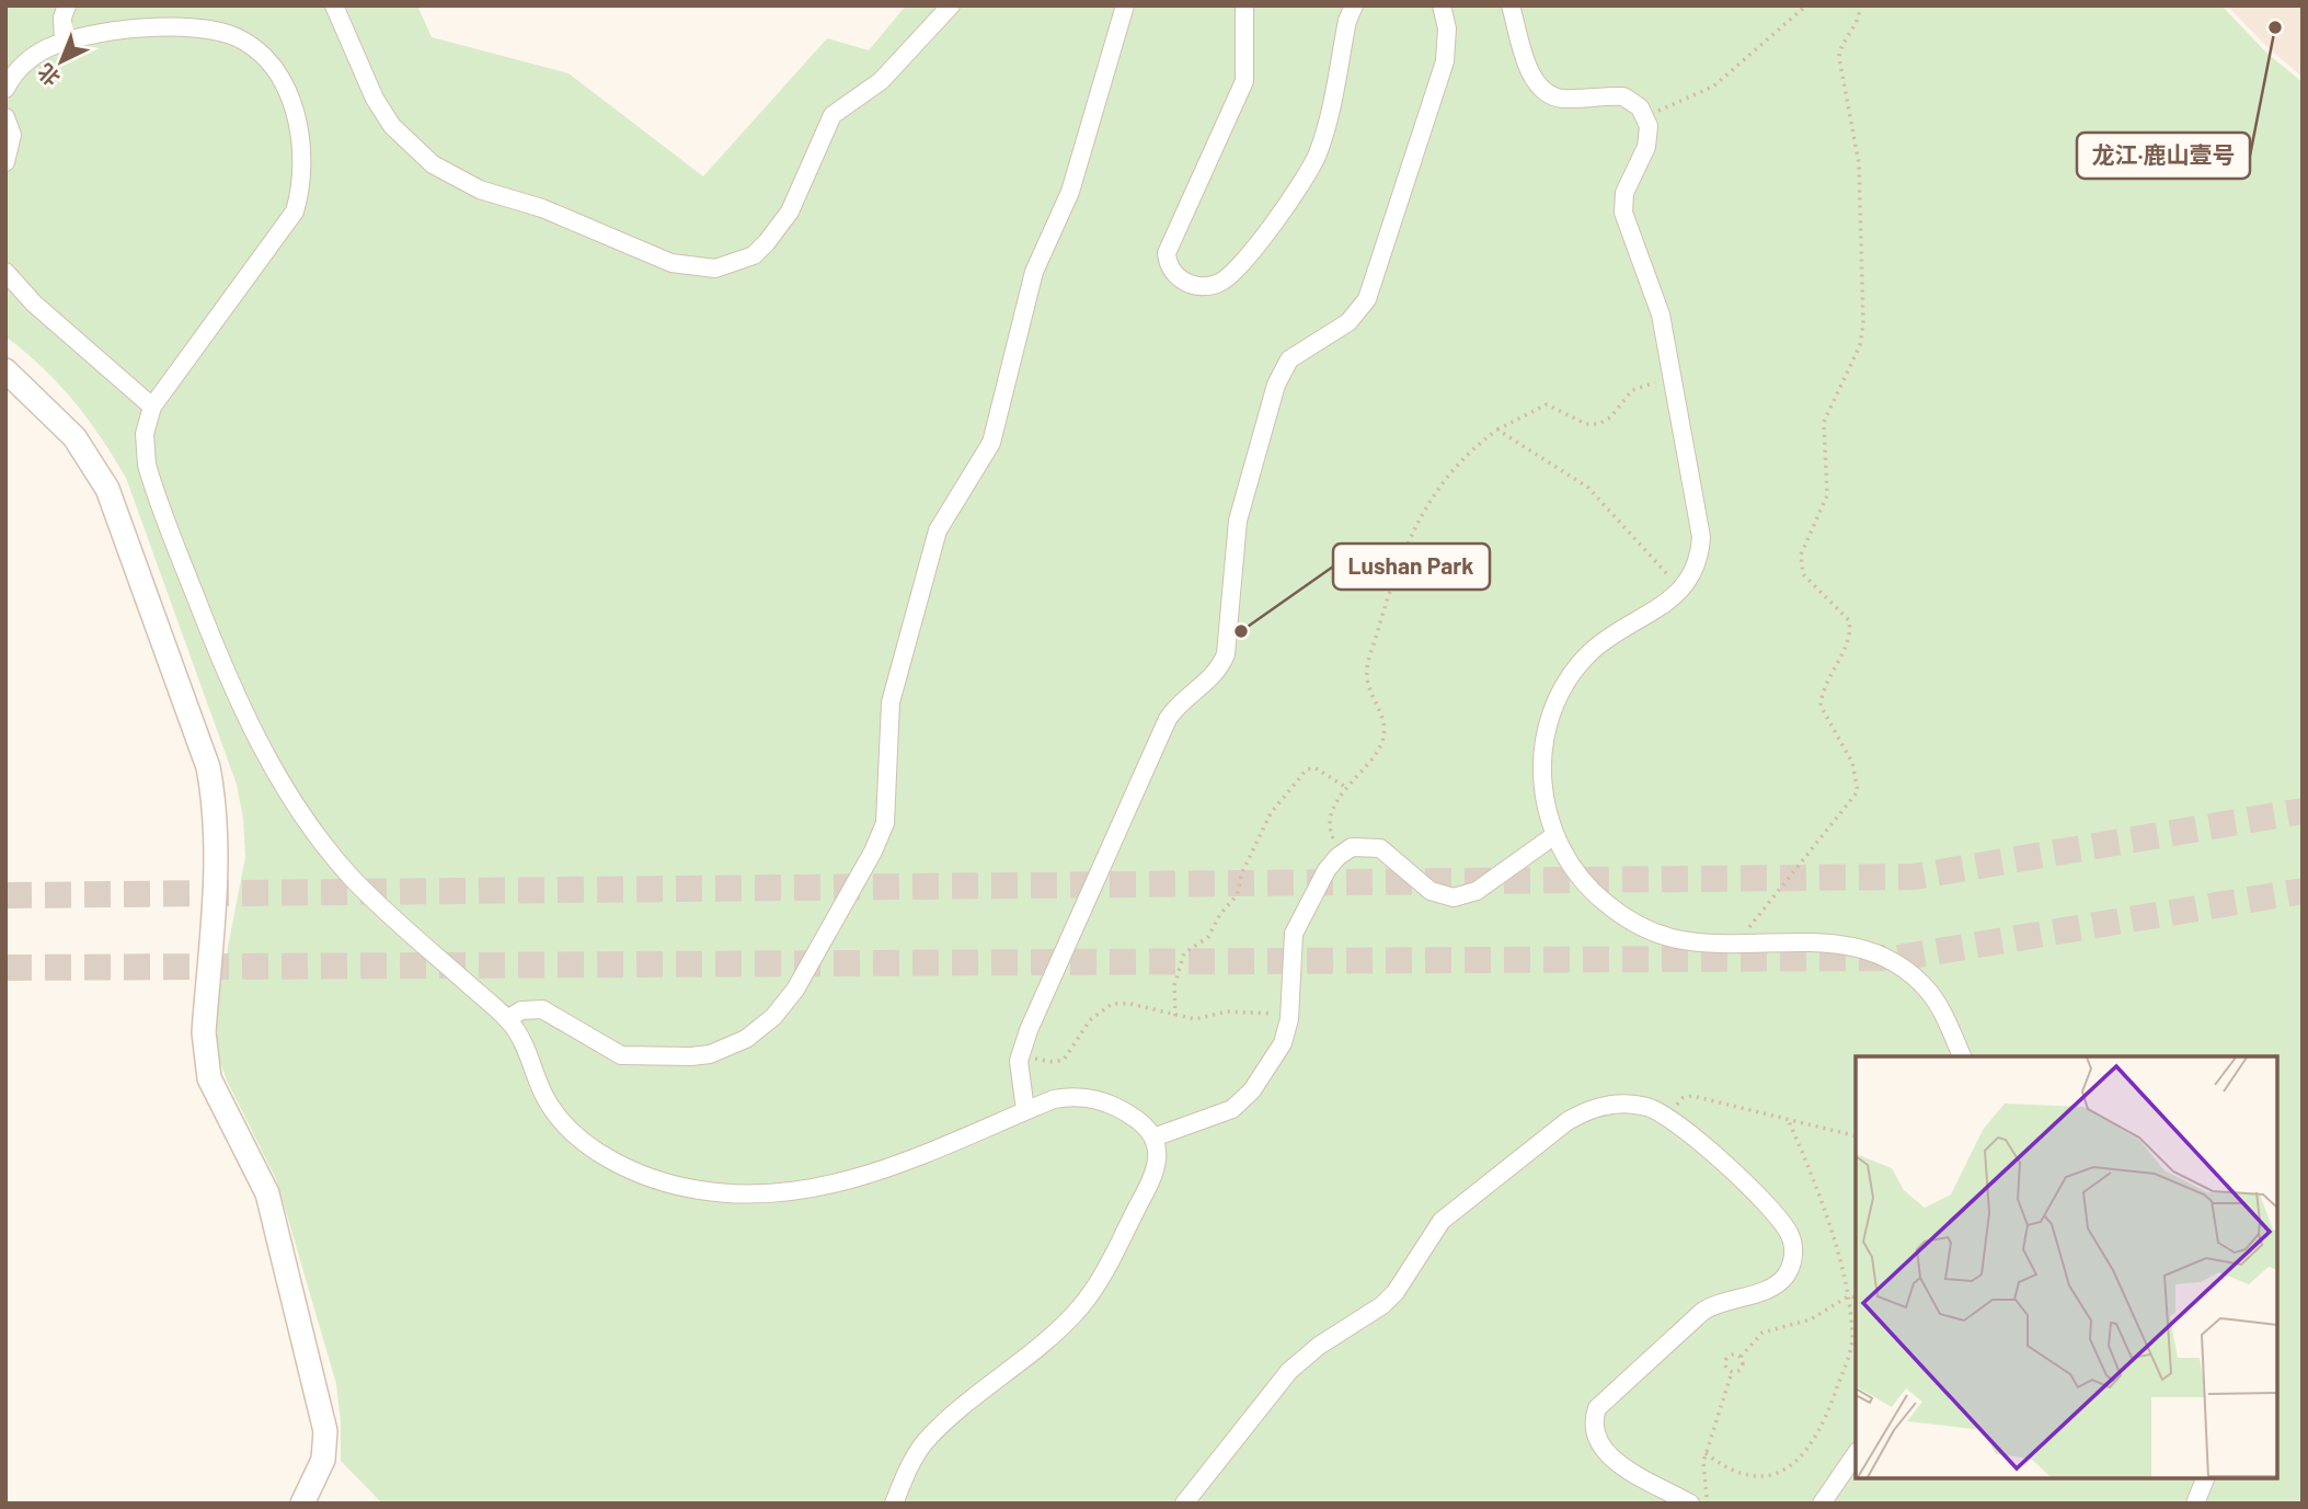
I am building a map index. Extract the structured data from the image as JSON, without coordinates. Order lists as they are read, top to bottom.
{
  "places": ["龙江·鹿山壹号", "Lushan Park"],
  "north": "bottom left"
}
